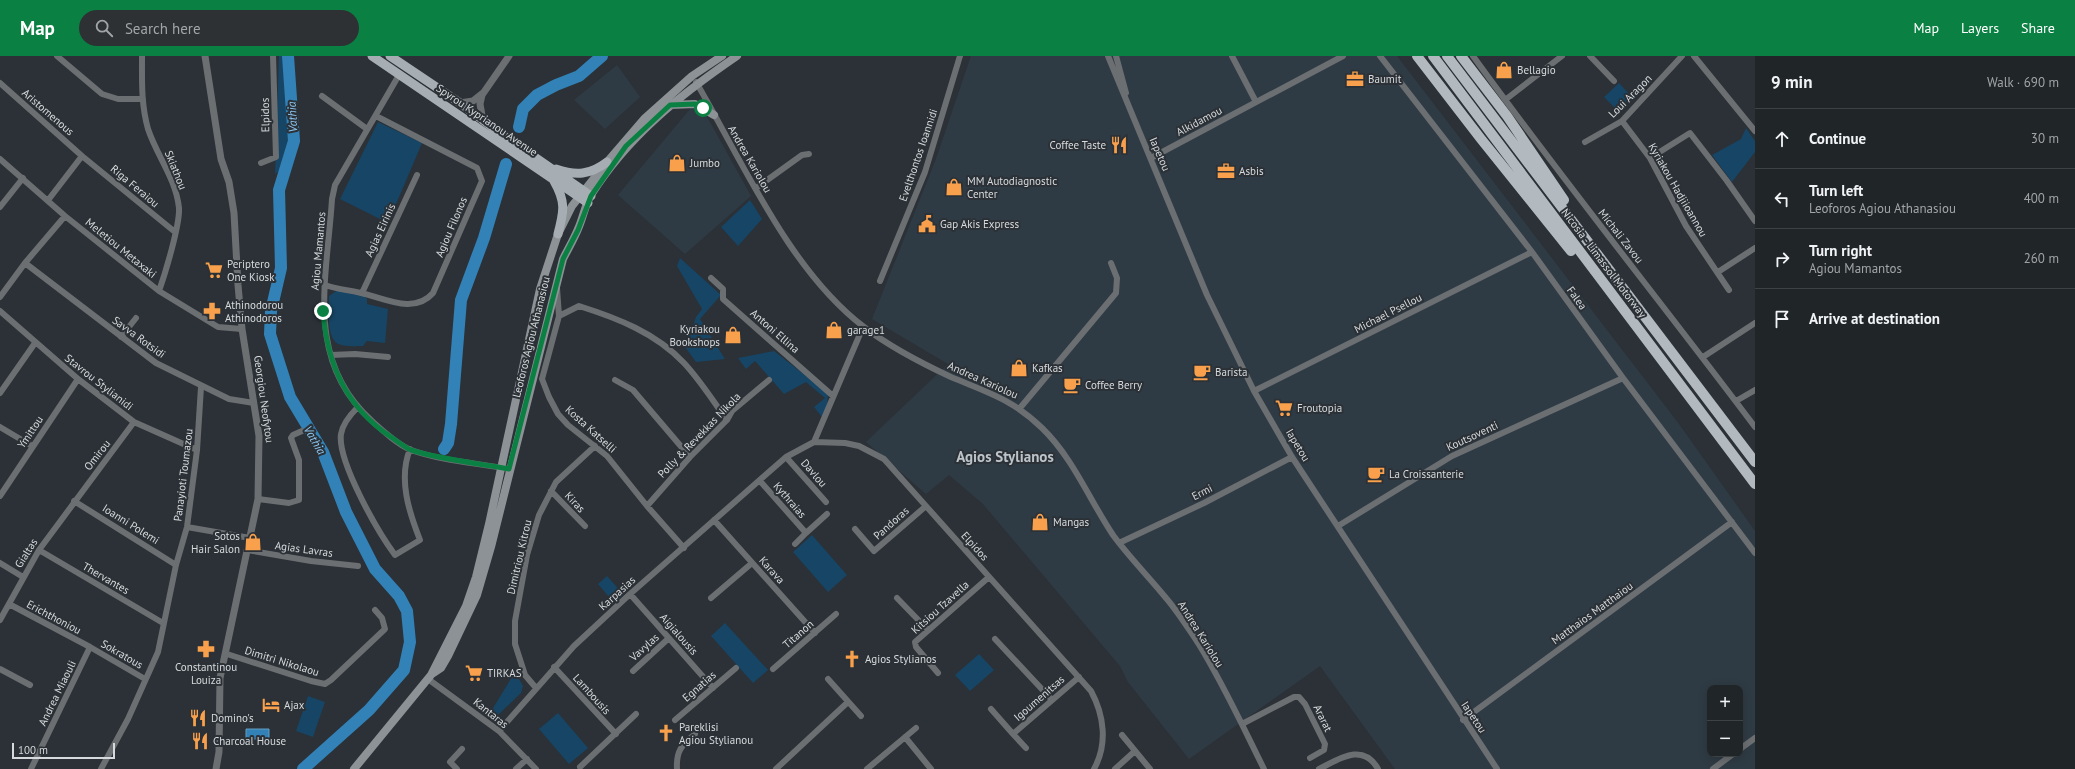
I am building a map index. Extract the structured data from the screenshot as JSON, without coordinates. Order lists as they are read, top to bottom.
{
  "streets": {
    "highway": ["Nicosia - Limassol Motorway"],
    "main road": ["Spyrou Kyprianou Avenue", "Leoforos Agiou Athanasiou"],
    "street": [
      "Loui Aragon",
      "Aristomenous",
      "Elpidos",
      "Alkidamou",
      "Iapetou",
      "Evelthontos Ioannidi",
      "Andrea Kariolou",
      "Skiathou",
      "Riga Feraiou",
      "Kyriakou Hadjiioannou",
      "Agiou Filonos",
      "Agias Eirinis",
      "Michali Zavou",
      "Meletiou Metaxaki",
      "Agiou Mamantos",
      "Falea",
      "Michael Psellou",
      "Antoni Ellina",
      "Savva Rotsidi",
      "Stavrou Stylianidi",
      "Georgiou Neofytou",
      "Kosta Katselli",
      "Ymittou",
      "Polly & Revekkas Nikola",
      "Koutsoventi",
      "Omirou",
      "Davlou",
      "Panayioti Toumazou",
      "Ermi",
      "Kythraias",
      "Kiras",
      "Pandoras",
      "Ioanni Polemi",
      "Agias Lavras",
      "Gialtas",
      "Dimitriou Kitrou",
      "Karava",
      "Thervantes",
      "Karpasias",
      "Kitsiou Tzavella",
      "Matthaios Matthaiou",
      "Erichthoniou",
      "Aigialousis",
      "Titanon",
      "Vavylas",
      "Sokratous",
      "Dimitri Nikolaou",
      "Egnatias",
      "Andrea Miaouli",
      "Lambousis",
      "Igoumenitsas",
      "Kantaras",
      "Ararat"
    ]
  },
  "crossings": [
    ["Loui Aragon", "Kyriakou Hadjiioannou"],
    ["Aristomenous", "Riga Feraiou"],
    ["Elpidos", "Pandoras"],
    ["Elpidos", "Kitsiou Tzavella"],
    ["Elpidos", "Igoumenitsas"],
    ["Spyrou Kyprianou Avenue", "Agiou Mamantos"],
    ["Spyrou Kyprianou Avenue", "Leoforos Agiou Athanasiou"],
    ["Alkidamou", "Iapetou"],
    ["Iapetou", "Michael Psellou"],
    ["Iapetou", "Koutsoventi"],
    ["Iapetou", "Ermi"],
    ["Iapetou", "Matthaios Matthaiou"],
    ["Andrea Kariolou", "Leoforos Agiou Athanasiou"],
    ["Andrea Kariolou", "Ermi"],
    ["Andrea Kariolou", "Ararat"],
    ["Skiathou", "Riga Feraiou"],
    ["Skiathou", "Meletiou Metaxaki"],
    ["Agiou Filonos", "Agias Eirinis"],
    ["Agiou Filonos", "Agiou Mamantos"],
    ["Meletiou Metaxaki", "Georgiou Neofytou"],
    ["Agiou Mamantos", "Leoforos Agiou Athanasiou"],
    ["Falea", "Michael Psellou"],
    ["Falea", "Koutsoventi"],
    ["Falea", "Matthaios Matthaiou"],
    ["Savva Rotsidi", "Georgiou Neofytou"],
    ["Savva Rotsidi", "Panayioti Toumazou"],
    ["Leoforos Agiou Athanasiou", "Kosta Katselli"],
    ["Leoforos Agiou Athanasiou", "Kantaras"],
    ["Stavrou Stylianidi", "Ymittou"],
    ["Stavrou Stylianidi", "Omirou"],
    ["Stavrou Stylianidi", "Panayioti Toumazou"],
    ["Georgiou Neofytou", "Agias Lavras"],
    ["Georgiou Neofytou", "Dimitri Nikolaou"],
    ["Kosta Katselli", "Polly & Revekkas Nikola"],
    ["Kosta Katselli", "Dimitriou Kitrou"],
    ["Kosta Katselli", "Karpasias"],
    ["Omirou", "Ioanni Polemi"],
    ["Omirou", "Gialtas"],
    ["Panayioti Toumazou", "Ioanni Polemi"],
    ["Panayioti Toumazou", "Thervantes"],
    ["Panayioti Toumazou", "Sokratous"],
    ["Kythraias", "Karpasias"],
    ["Kiras", "Dimitriou Kitrou"],
    ["Ioanni Polemi", "Gialtas"],
    ["Gialtas", "Thervantes"],
    ["Gialtas", "Erichthoniou"],
    ["Dimitriou Kitrou", "Karpasias"],
    ["Karava", "Karpasias"],
    ["Karava", "Titanon"],
    ["Karpasias", "Aigialousis"],
    ["Karpasias", "Lambousis"],
    ["Karpasias", "Kantaras"],
    ["Erichthoniou", "Sokratous"],
    ["Erichthoniou", "Andrea Miaouli"],
    ["Aigialousis", "Vavylas"],
    ["Aigialousis", "Egnatias"],
    ["Sokratous", "Andrea Miaouli"]
  ],
  "districts": ["Agios Stylianos"],
  "water": ["Vathia"],
  "places": {
    "shop": [
      "Bellagio",
      "Jumbo",
      "MM Autodiagnostic Center",
      "garage1",
      "Kyriakou Bookshops",
      "Kafkas",
      "Mangas",
      "Sotos Hair Salon"
    ],
    "office": ["Baumit", "Asbis"],
    "restaurant": ["Coffee Taste", "Domino's", "Charcoal House"],
    "public building": ["Gap Akis Express"],
    "supermarket": ["Periptero One Kiosk", "Froutopia", "TIRKAS"],
    "pharmacy": ["Athinodorou Athinodoros", "Constantinou Louiza"],
    "cafe": ["Barista", "Coffee Berry", "La Croissanterie"],
    "church": ["Agios Stylianos", "Pareklisi Agiou Stylianou"],
    "hotel": ["Ajax"]
  },
  "scale_bar": "100 m",
  "page": {
    "header": "Map",
    "search": "Search here",
    "nav": ["Map", "Layers", "Share"],
    "heading": ["9 min", "Walk · 690 m"],
    "list": [
      ["Continue", "30 m"],
      ["Turn left", "Leoforos Agiou Athanasiou", "400 m"],
      ["Turn right", "Agiou Mamantos", "260 m"],
      "Arrive at destination"
    ],
    "map_buttons": ["+", "−"],
    "scale": "100 m"
  }
}
